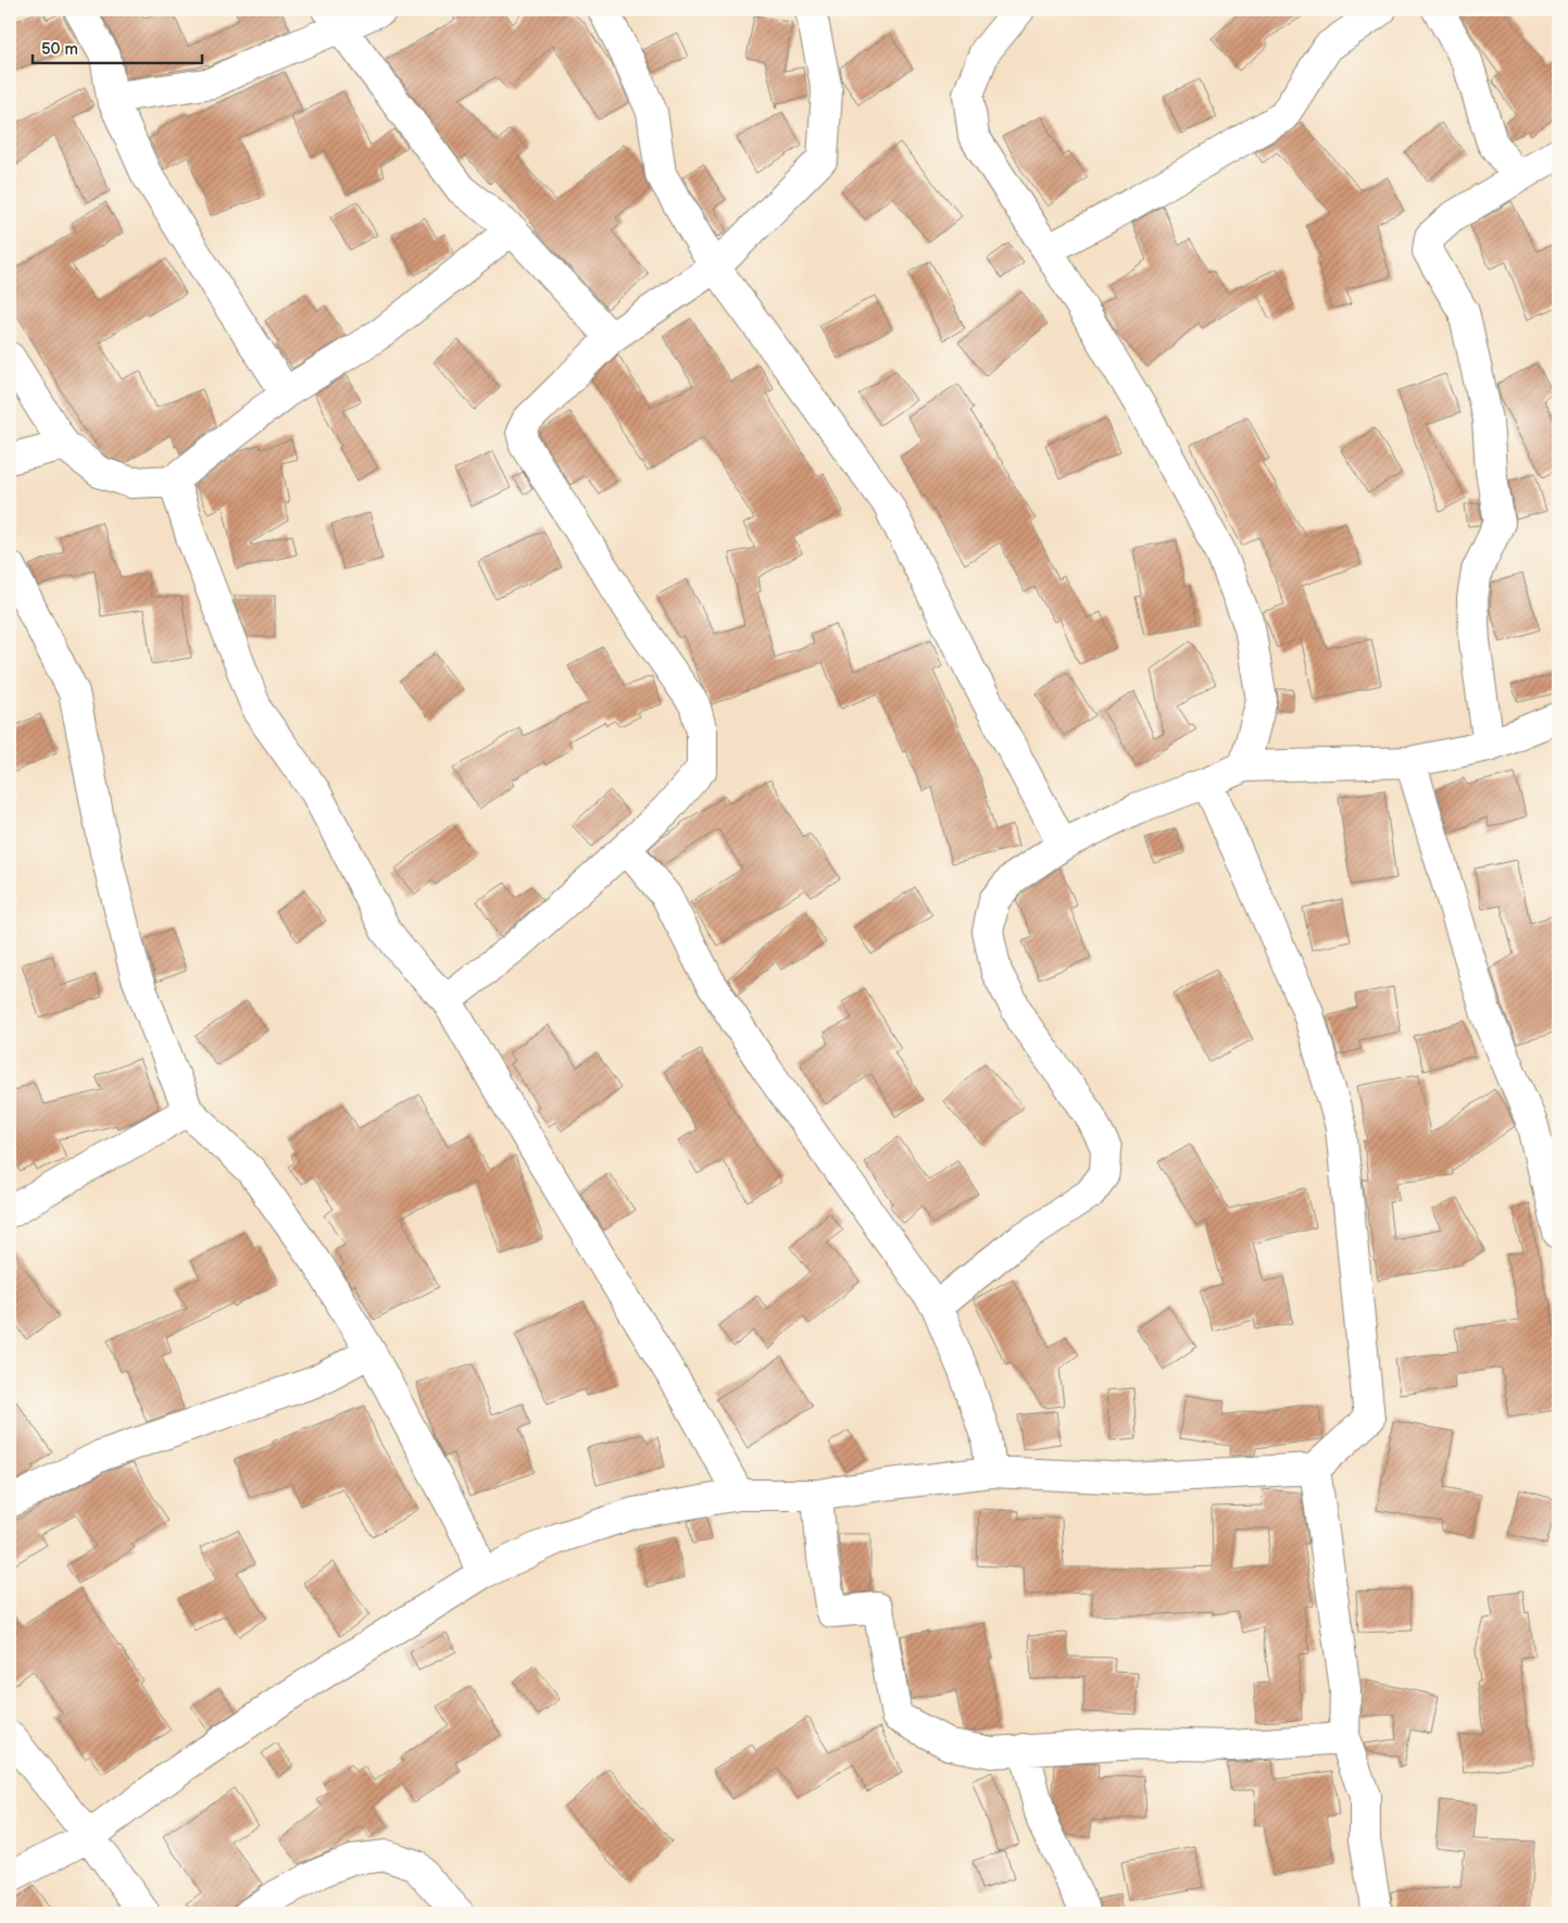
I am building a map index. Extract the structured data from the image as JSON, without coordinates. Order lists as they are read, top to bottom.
{
  "scale_bar": "50 m"
}
